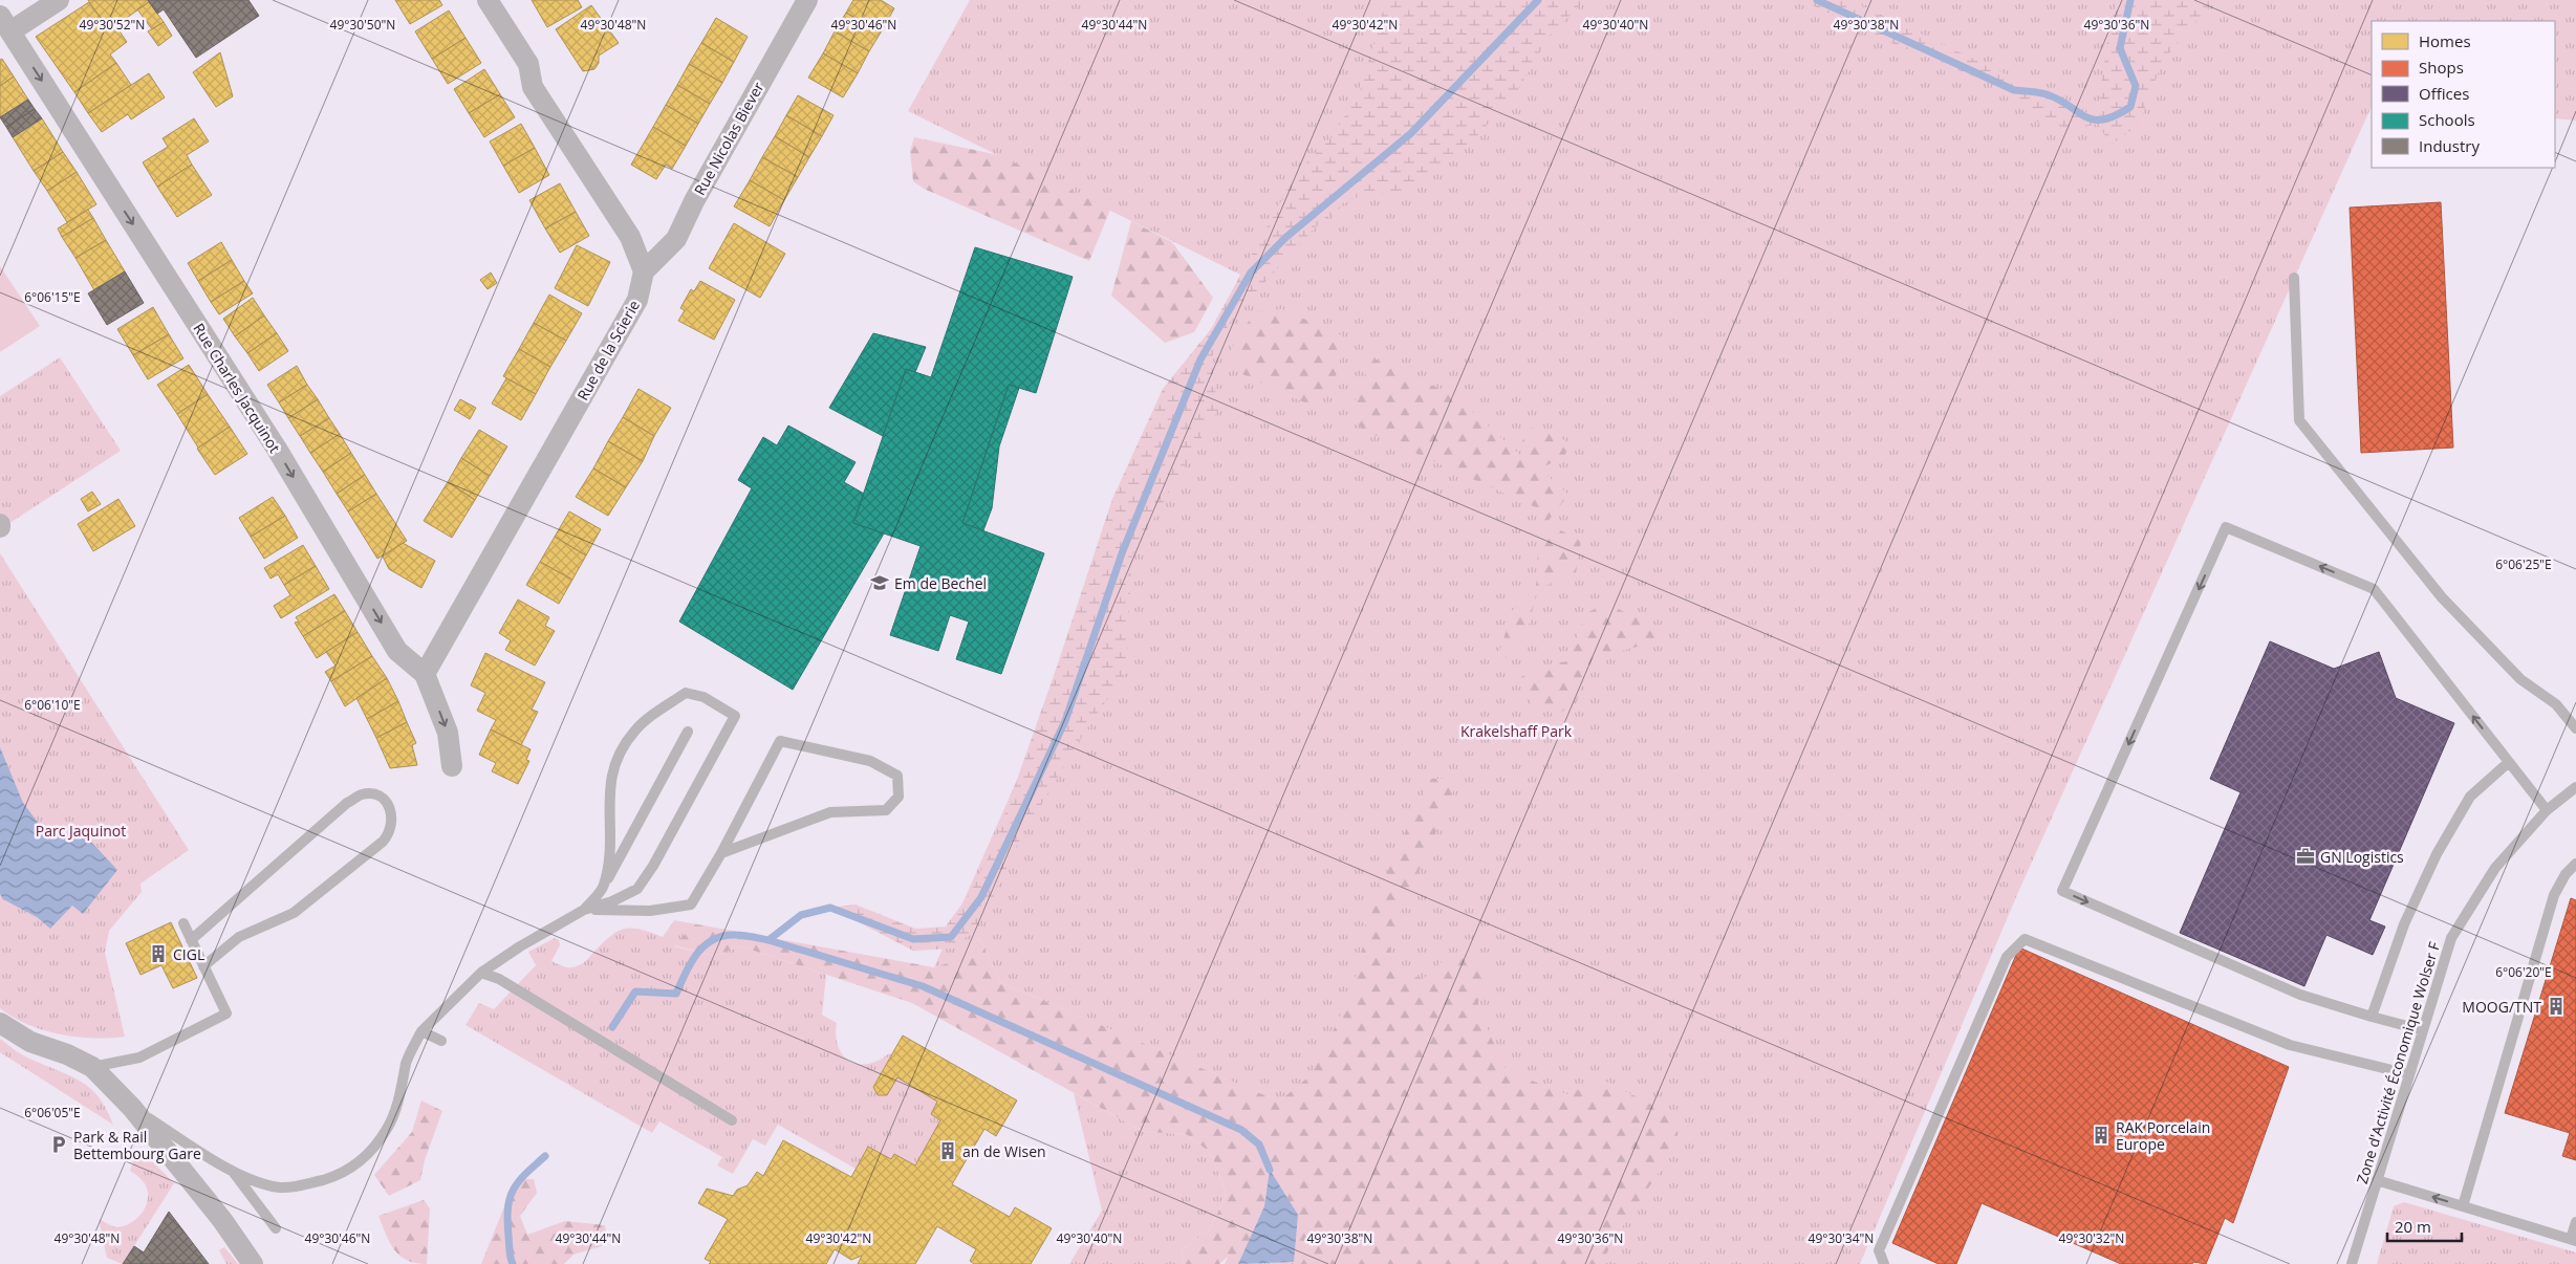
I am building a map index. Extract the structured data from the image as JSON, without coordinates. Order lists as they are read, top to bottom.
{
  "streets": {
    "street": ["Rue Nicolas Biever", "Rue de la Scierie", "Rue Charles Jacquinot"],
    "lane": ["Zone d'Activité Économique Wolser F"]
  },
  "crossings": [
    ["Rue Nicolas Biever", "Rue de la Scierie"],
    ["Rue de la Scierie", "Rue Charles Jacquinot"]
  ],
  "one_way": ["Rue Charles Jacquinot"],
  "parks": ["Krakelshaff Park", "Parc Jaquinot"],
  "places": {
    "school or university": ["Em de Bechel"],
    "office": ["GN Logistics"],
    "building": [
      "CIGL",
      "MOOG/TNT",
      "RAK Porcelain Europe",
      "an de Wisen"
    ],
    "parking": ["Park & Rail Bettembourg Gare"]
  },
  "legend": [
    "Homes",
    "Shops",
    "Offices",
    "Schools",
    "Industry"
  ],
  "scale_bar": "20 m",
  "coordinates": [
    "49°30'48\"N",
    "49°30'46\"N",
    "49°30'44\"N",
    "49°30'42\"N",
    "49°30'40\"N",
    "49°30'38\"N",
    "49°30'36\"N",
    "49°30'52\"N",
    "49°30'50\"N",
    "6°06'15\"E",
    "6°06'25\"E",
    "6°06'10\"E",
    "6°06'20\"E",
    "6°06'05\"E",
    "49°30'34\"N",
    "49°30'32\"N"
  ]
}
